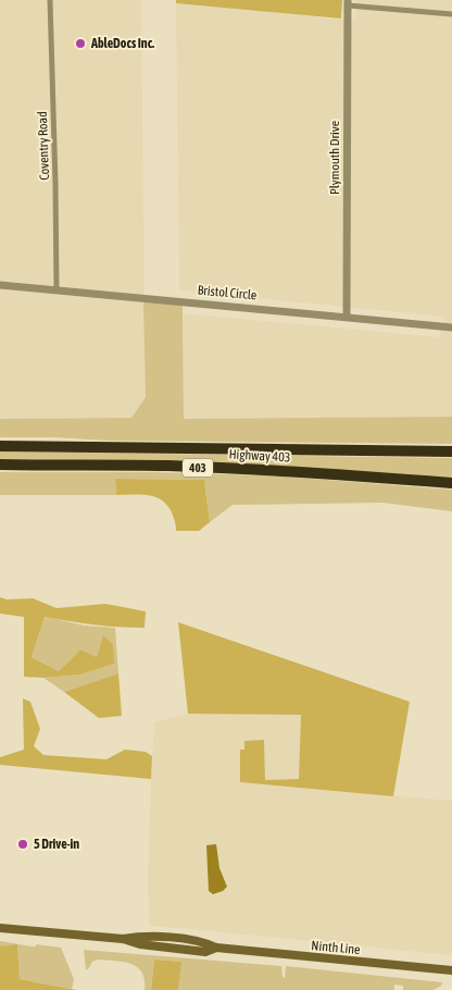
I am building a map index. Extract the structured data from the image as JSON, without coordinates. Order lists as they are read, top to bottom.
{
  "streets": {
    "highway": ["Highway 403", "403"],
    "main road": ["Ninth Line"],
    "street": ["Coventry Road", "Plymouth Drive", "Bristol Circle"]
  },
  "crossings": [
    ["Coventry Road", "Bristol Circle"],
    ["Plymouth Drive", "Bristol Circle"]
  ],
  "places": ["AbleDocs Inc.", "5 Drive-in"]
}
